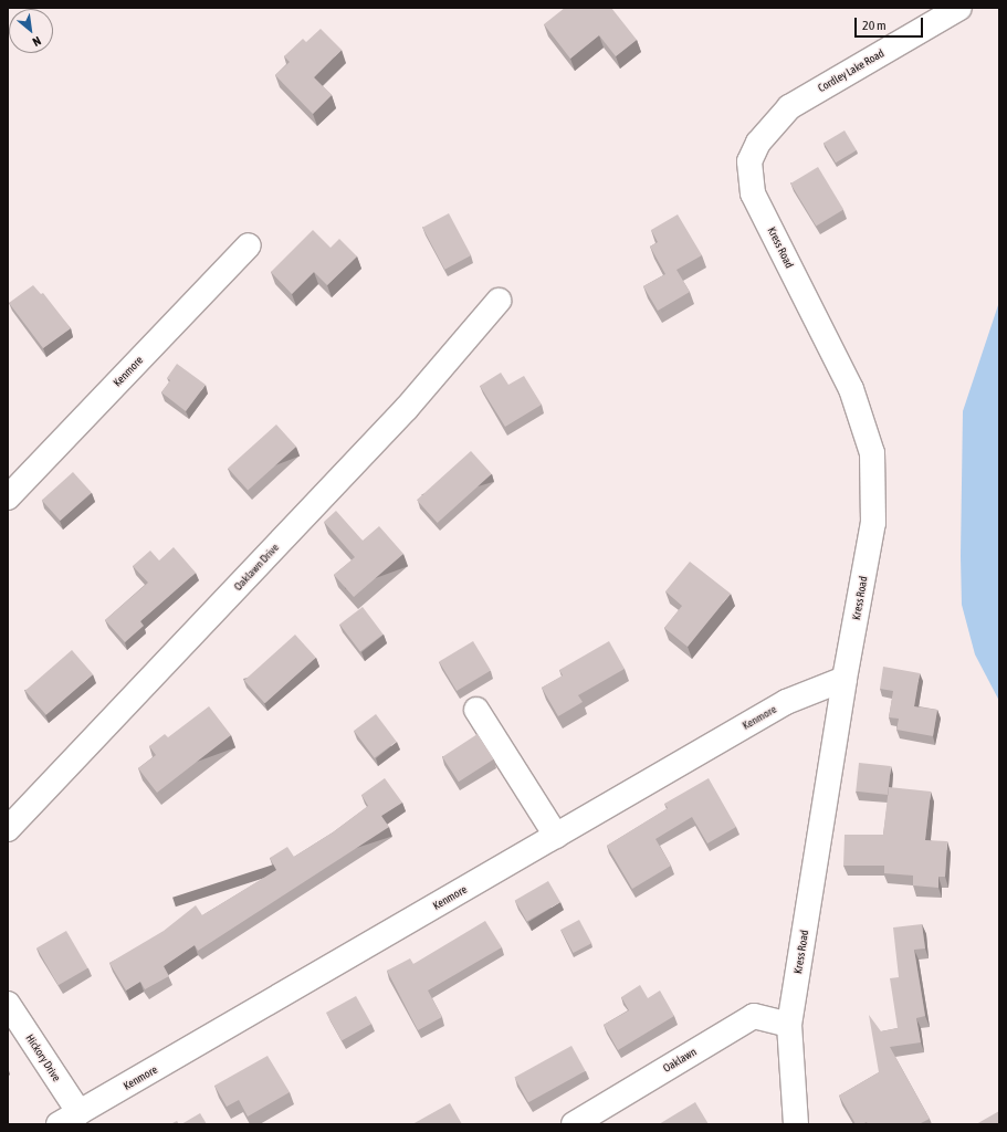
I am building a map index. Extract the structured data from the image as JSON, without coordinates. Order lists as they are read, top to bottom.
{
  "streets": {
    "street": [
      "Cordley Lake Road",
      "Kress Road",
      "Kenmore",
      "Oaklawn Drive",
      "Hickory Drive",
      "Oaklawn"
    ]
  },
  "crossings": [
    ["Cordley Lake Road", "Kress Road"],
    ["Kress Road", "Kenmore"],
    ["Kress Road", "Oaklawn"],
    ["Kenmore", "Hickory Drive"]
  ],
  "scale_bar": "20 m",
  "north": "bottom right"
}
